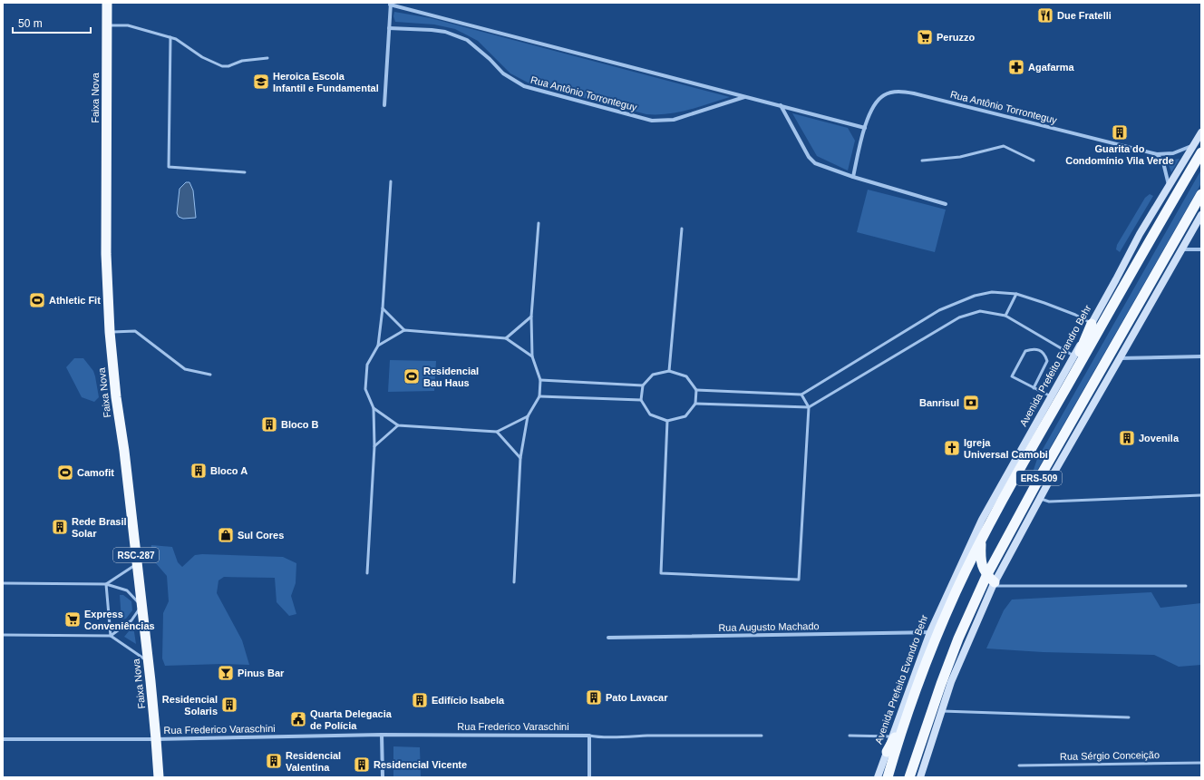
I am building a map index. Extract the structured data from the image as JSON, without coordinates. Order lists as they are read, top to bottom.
{
  "streets": {
    "highway": [
      "Faixa Nova",
      "Avenida Prefeito Evandro Behr",
      "ERS-509",
      "RSC-287"
    ],
    "street": ["Rua Antônio Torronteguy", "Rua Augusto Machado", "Rua Frederico Varaschini"],
    "lane": ["Rua Sérgio Conceição"]
  },
  "crossings": [
    ["Faixa Nova", "Rua Frederico Varaschini"],
    ["Avenida Prefeito Evandro Behr", "ERS-509"],
    ["Avenida Prefeito Evandro Behr", "Rua Augusto Machado"]
  ],
  "places": {
    "restaurant": ["Due Fratelli"],
    "supermarket": ["Peruzzo", "Express Conveniências"],
    "pharmacy": ["Agafarma"],
    "school or university": ["Heroica Escola Infantil e Fundamental"],
    "building": [
      "Guarita do Condomínio Vila Verde",
      "Bloco B",
      "Jovenila",
      "Bloco A",
      "Rede Brasil Solar",
      "Pato Lavacar",
      "Edifício Isabela",
      "Residencial Solaris",
      "Residencial Valentina",
      "Residencial Vicente"
    ],
    "sports": ["Athletic Fit", "Residencial Bau Haus", "Camofit"],
    "bank": ["Banrisul"],
    "church": ["Igreja Universal Camobi"],
    "shop": ["Sul Cores"],
    "bar": ["Pinus Bar"],
    "public building": ["Quarta Delegacia de Polícia"]
  },
  "scale_bar": "50 m"
}
